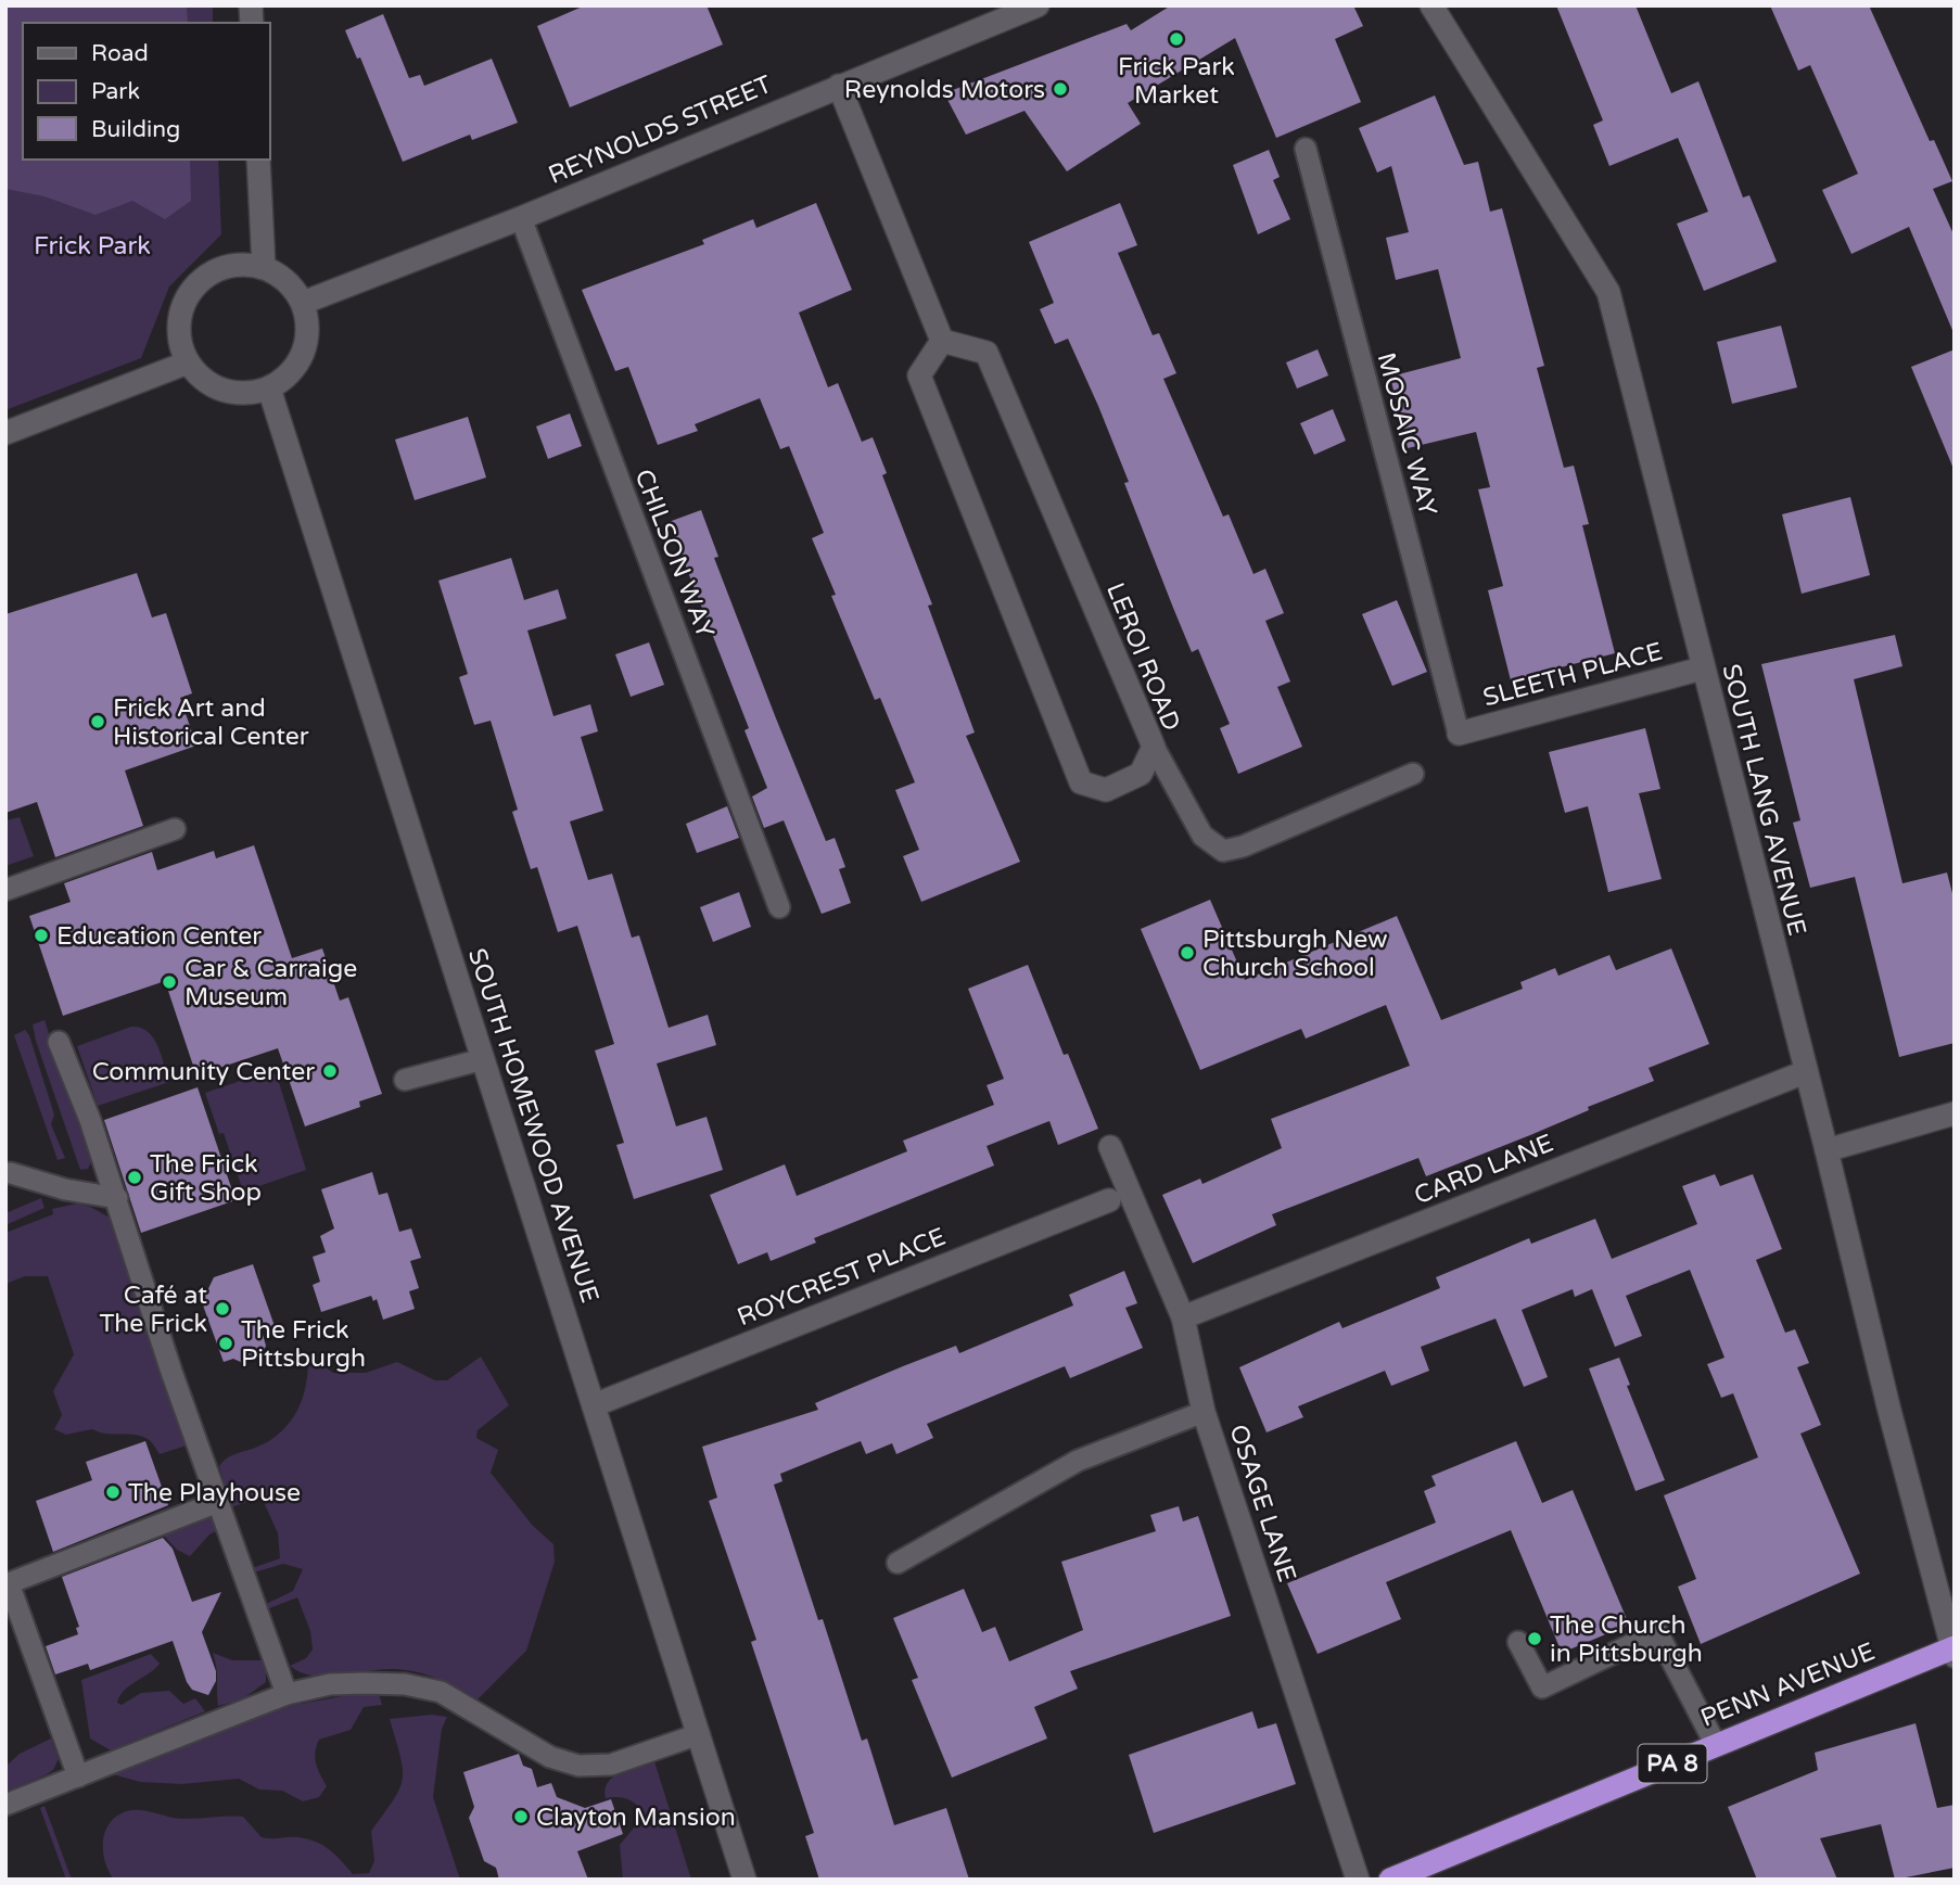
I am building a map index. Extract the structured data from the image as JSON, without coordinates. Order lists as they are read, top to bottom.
{
  "streets": {
    "highway": ["PENN AVENUE", "PA 8"],
    "street": [
      "REYNOLDS STREET",
      "LEROI ROAD",
      "SLEETH PLACE",
      "SOUTH LANG AVENUE",
      "SOUTH HOMEWOOD AVENUE",
      "CARD LANE",
      "ROYCREST PLACE",
      "OSAGE LANE"
    ],
    "lane": ["MOSAIC WAY", "CHILSON WAY"]
  },
  "crossings": [
    ["REYNOLDS STREET", "CHILSON WAY"],
    ["REYNOLDS STREET", "SOUTH HOMEWOOD AVENUE"],
    ["MOSAIC WAY", "SLEETH PLACE"],
    ["SLEETH PLACE", "SOUTH LANG AVENUE"],
    ["SOUTH LANG AVENUE", "CARD LANE"],
    ["SOUTH LANG AVENUE", "PENN AVENUE"],
    ["SOUTH HOMEWOOD AVENUE", "ROYCREST PLACE"],
    ["CARD LANE", "OSAGE LANE"]
  ],
  "parks": ["Frick Park"],
  "places": [
    "Frick Park Market",
    "Reynolds Motors",
    "Frick Art and Historical Center",
    "Education Center",
    "Pittsburgh New Church School",
    "Car & Carraige Museum",
    "Community Center",
    "The Frick Gift Shop",
    "Café at The Frick",
    "The Frick Pittsburgh",
    "The Playhouse",
    "The Church in Pittsburgh",
    "Clayton Mansion"
  ],
  "legend": ["Road", "Park", "Building"]
}
